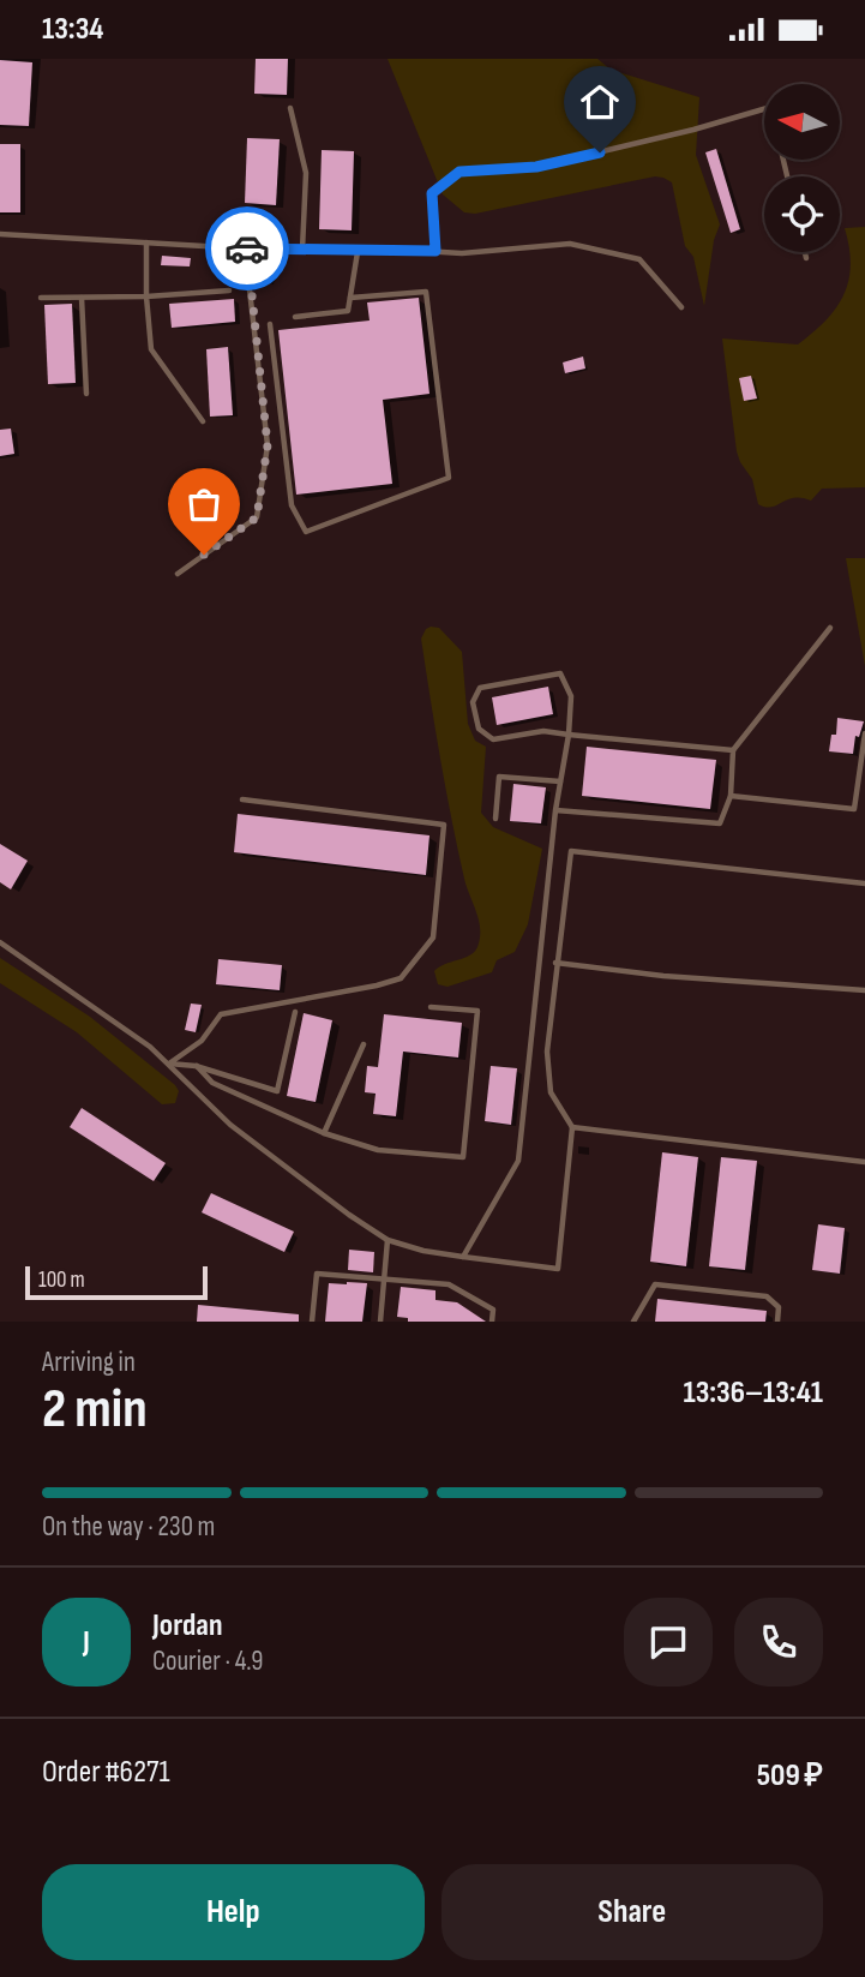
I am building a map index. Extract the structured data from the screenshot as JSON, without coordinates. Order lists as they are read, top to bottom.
{
  "scale_bar": "100 m",
  "north": "left",
  "page": {
    "status": "13:34",
    "scale": "100 m",
    "heading": ["2 min", "Arriving in", "13:36–13:41"],
    "panel": [
      "Jordan",
      "Courier · 4.9",
      "Order #6271",
      "509 ₽"
    ],
    "bar": "On the way · 230 m",
    "round": "J",
    "buttons": ["Help", "Share"]
  }
}
